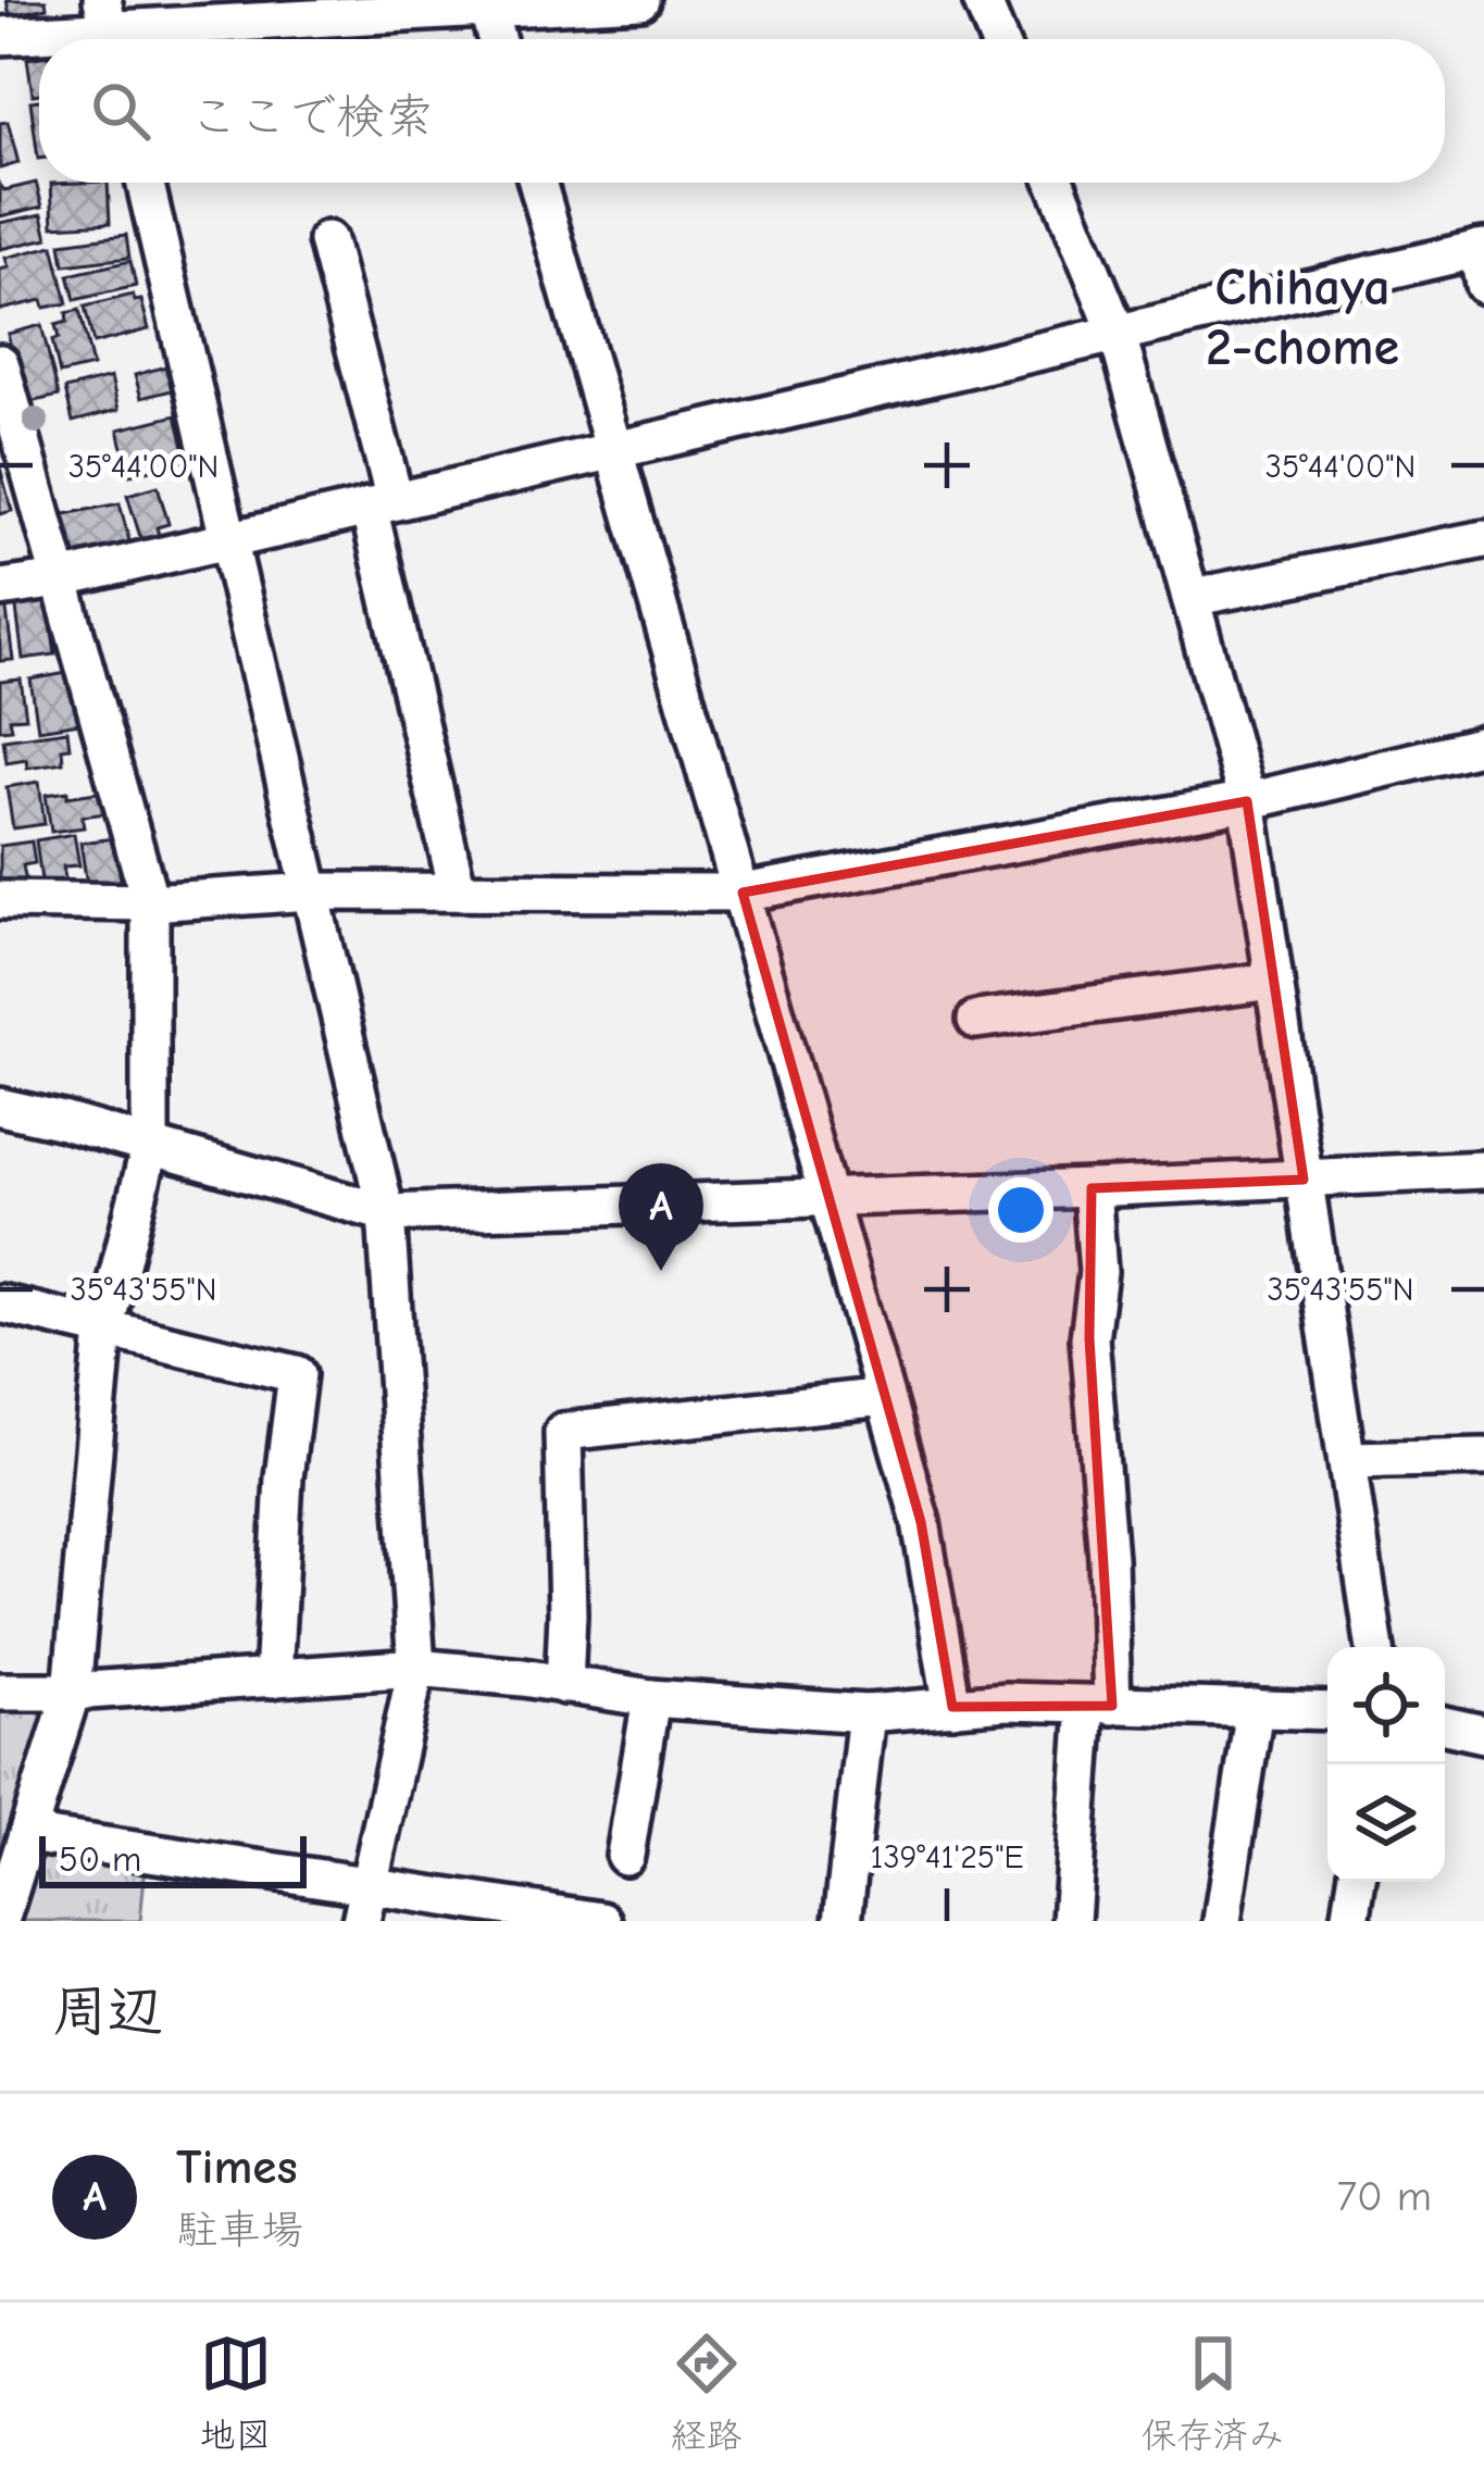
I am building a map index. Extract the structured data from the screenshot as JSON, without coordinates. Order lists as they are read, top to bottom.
{
  "districts": ["Chihaya 2-chome"],
  "scale_bar": "50 m",
  "page": {
    "search": "ここで検索",
    "pins": "A",
    "scale": "50 m",
    "heading": "周辺",
    "list": [
      {
        "mark": "A",
        "name": "Times",
        "note": "駐車場",
        "value": "70 m"
      }
    ],
    "nav": ["地図", "経路", "保存済み"]
  },
  "coordinates": ["35°44'00\"N", "35°43'55\"N", "139°41'25\"E"]
}
